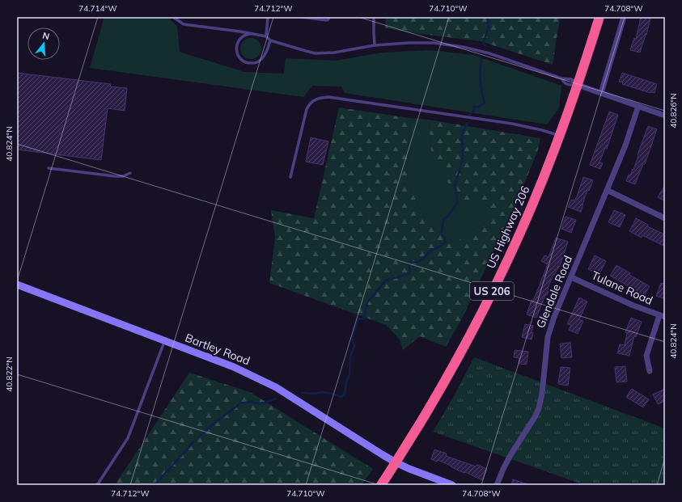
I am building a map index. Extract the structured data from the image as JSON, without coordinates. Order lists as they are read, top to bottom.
{
  "streets": {
    "highway": ["US Highway 206", "US 206"],
    "street": ["Tulane Road", "Glendale Road", "Bartley Road"]
  },
  "crossings": [
    ["US Highway 206", "Bartley Road"],
    ["Tulane Road", "Glendale Road"]
  ],
  "north": "top",
  "coordinates": [
    "74.714°W",
    "74.712°W",
    "74.710°W",
    "74.708°W",
    "40.826°N",
    "40.824°N",
    "40.822°N"
  ]
}
